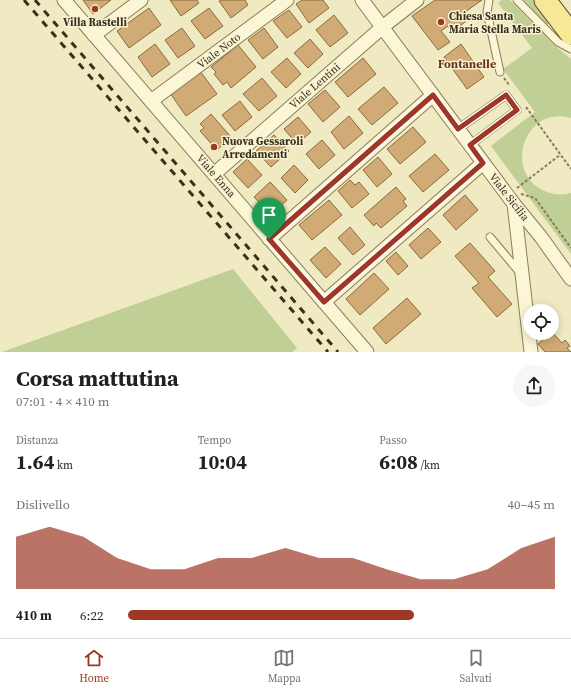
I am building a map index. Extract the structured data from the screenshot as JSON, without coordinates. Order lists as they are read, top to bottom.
{
  "streets": {
    "street": [
      "Viale Noto",
      "Viale Lentini",
      "Viale Enna",
      "Viale Sicilia"
    ]
  },
  "crossings": [
    ["Viale Noto", "Viale Enna"],
    ["Viale Lentini", "Viale Enna"],
    ["Viale Lentini", "Viale Sicilia"]
  ],
  "districts": ["Fontanelle"],
  "places": ["Villa Rastelli", "Chiesa Santa Maria Stella Maris", "Nuova Gessaroli Arredamenti"],
  "page": {
    "heading": ["Corsa mattutina", "07:01 · 4 × 410 m"],
    "stats": [
      ["Distanza", "1.64 km"],
      ["Tempo", "10:04"],
      ["Passo", "6:08 /km"]
    ],
    "chart": ["Dislivello", "40–45 m"],
    "list": [
      {
        "name": "410 m",
        "note": "6:22"
      }
    ],
    "tabs": ["Home", "Mappa", "Salvati"]
  }
}
